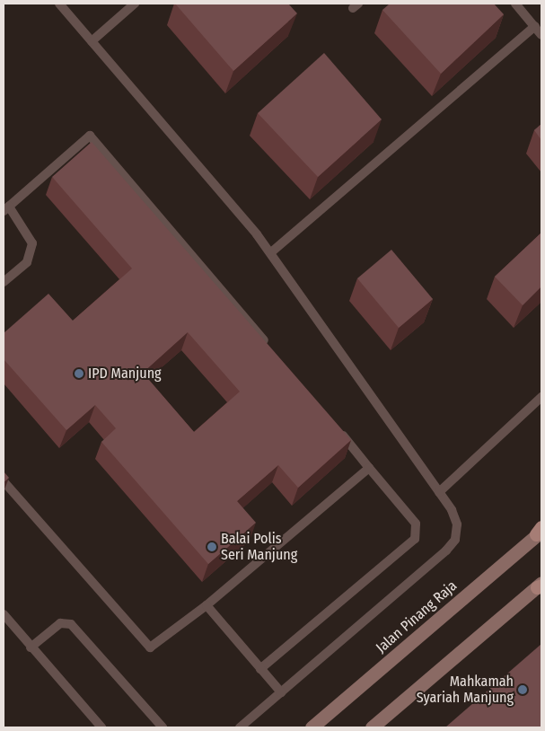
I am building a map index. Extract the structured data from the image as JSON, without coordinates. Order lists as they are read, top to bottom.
{
  "streets": {
    "main road": ["Jalan Pinang Raja"]
  },
  "places": ["IPD Manjung", "Balai Polis Seri Manjung", "Mahkamah Syariah Manjung"]
}
